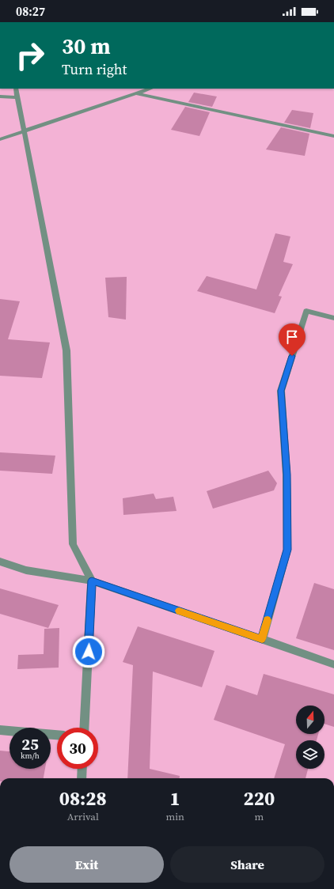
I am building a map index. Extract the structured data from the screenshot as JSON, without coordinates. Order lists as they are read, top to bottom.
{
  "north": "top",
  "page": {
    "status": "08:27",
    "turn": ["30 m", "Turn right"],
    "speed": "25 km/h",
    "limit": "30",
    "eta": [
      "08:28",
      "Arrival",
      "1",
      "min",
      "220",
      "m"
    ],
    "buttons": ["Exit", "Share"]
  }
}
